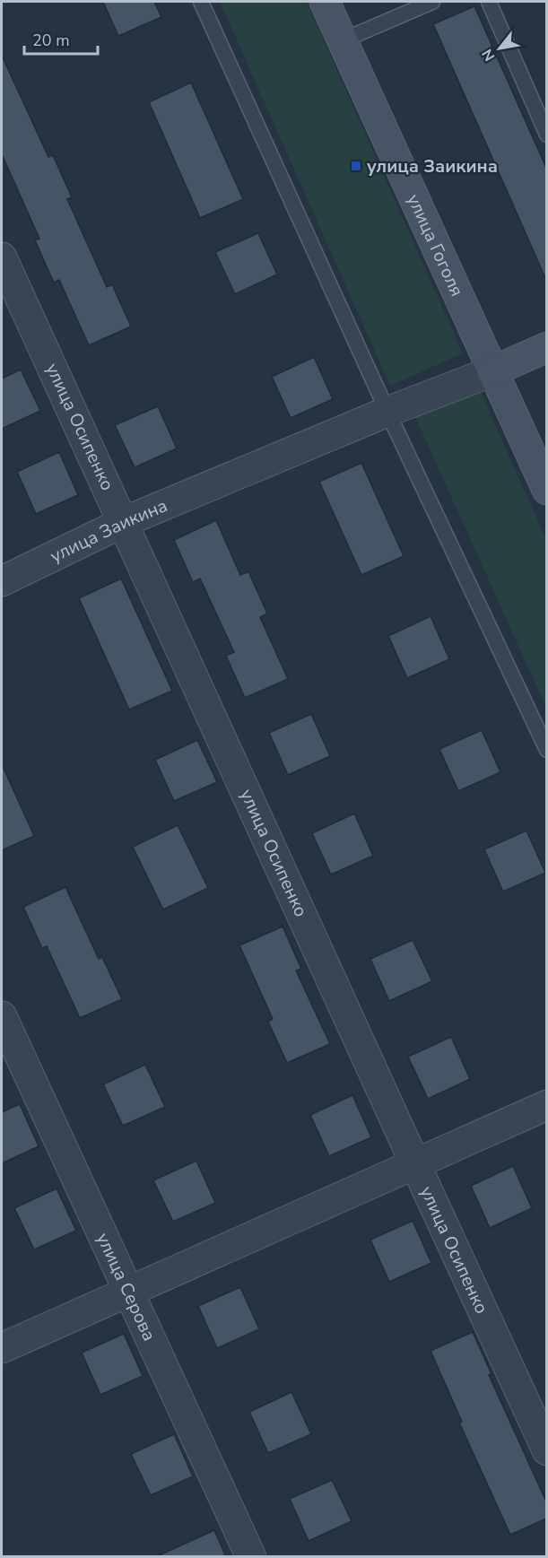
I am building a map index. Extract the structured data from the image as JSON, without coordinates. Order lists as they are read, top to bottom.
{
  "streets": {
    "main road": ["улица Гоголя", "улица Заикина"],
    "street": ["улица Осипенко", "улица Серова"]
  },
  "crossings": [
    ["улица Гоголя", "улица Заикина"],
    ["улица Осипенко", "улица Заикина"]
  ],
  "places": {
    "transit": ["улица Заикина"]
  },
  "scale_bar": "20 m",
  "north": "bottom left"
}
